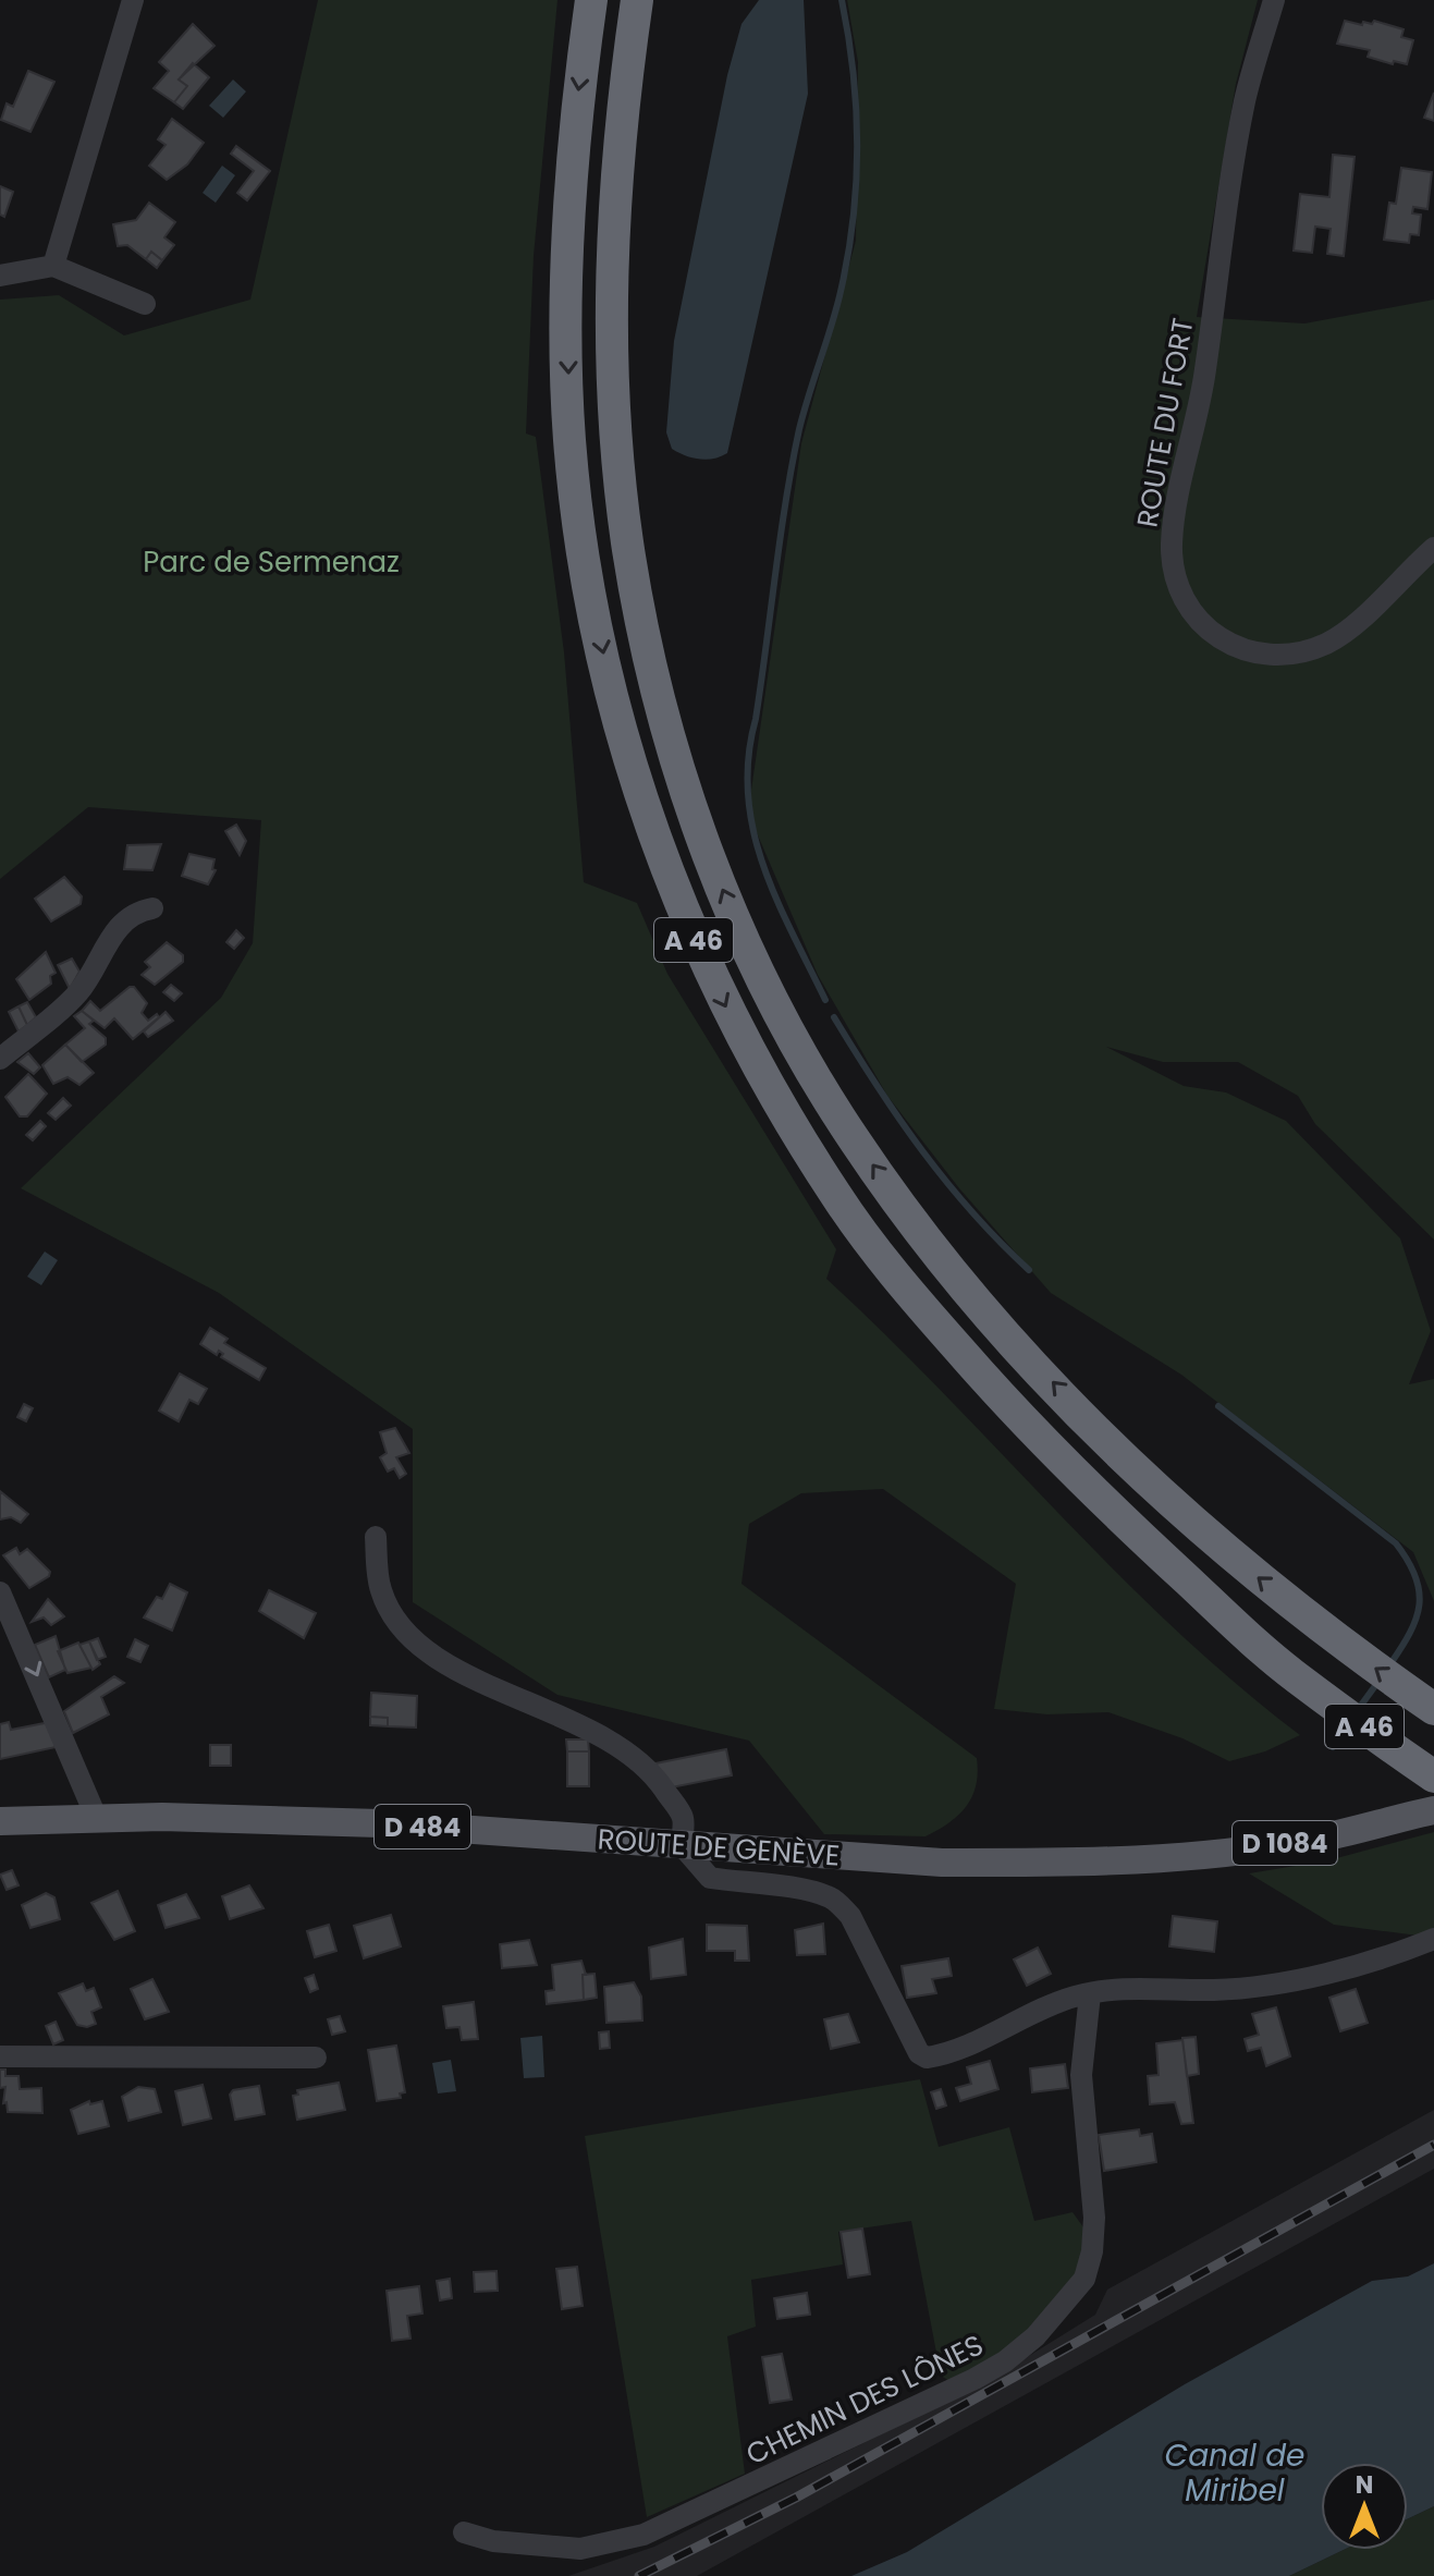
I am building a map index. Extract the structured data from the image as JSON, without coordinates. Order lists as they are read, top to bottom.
{
  "streets": {
    "highway": ["A 46"],
    "main road": ["D 484", "D 1084", "ROUTE DE GENÈVE"],
    "street": ["ROUTE DU FORT", "CHEMIN DES LÔNES"]
  },
  "water": ["Canal de Miribel"],
  "parks": ["Parc de Sermenaz"],
  "north": "top"
}
